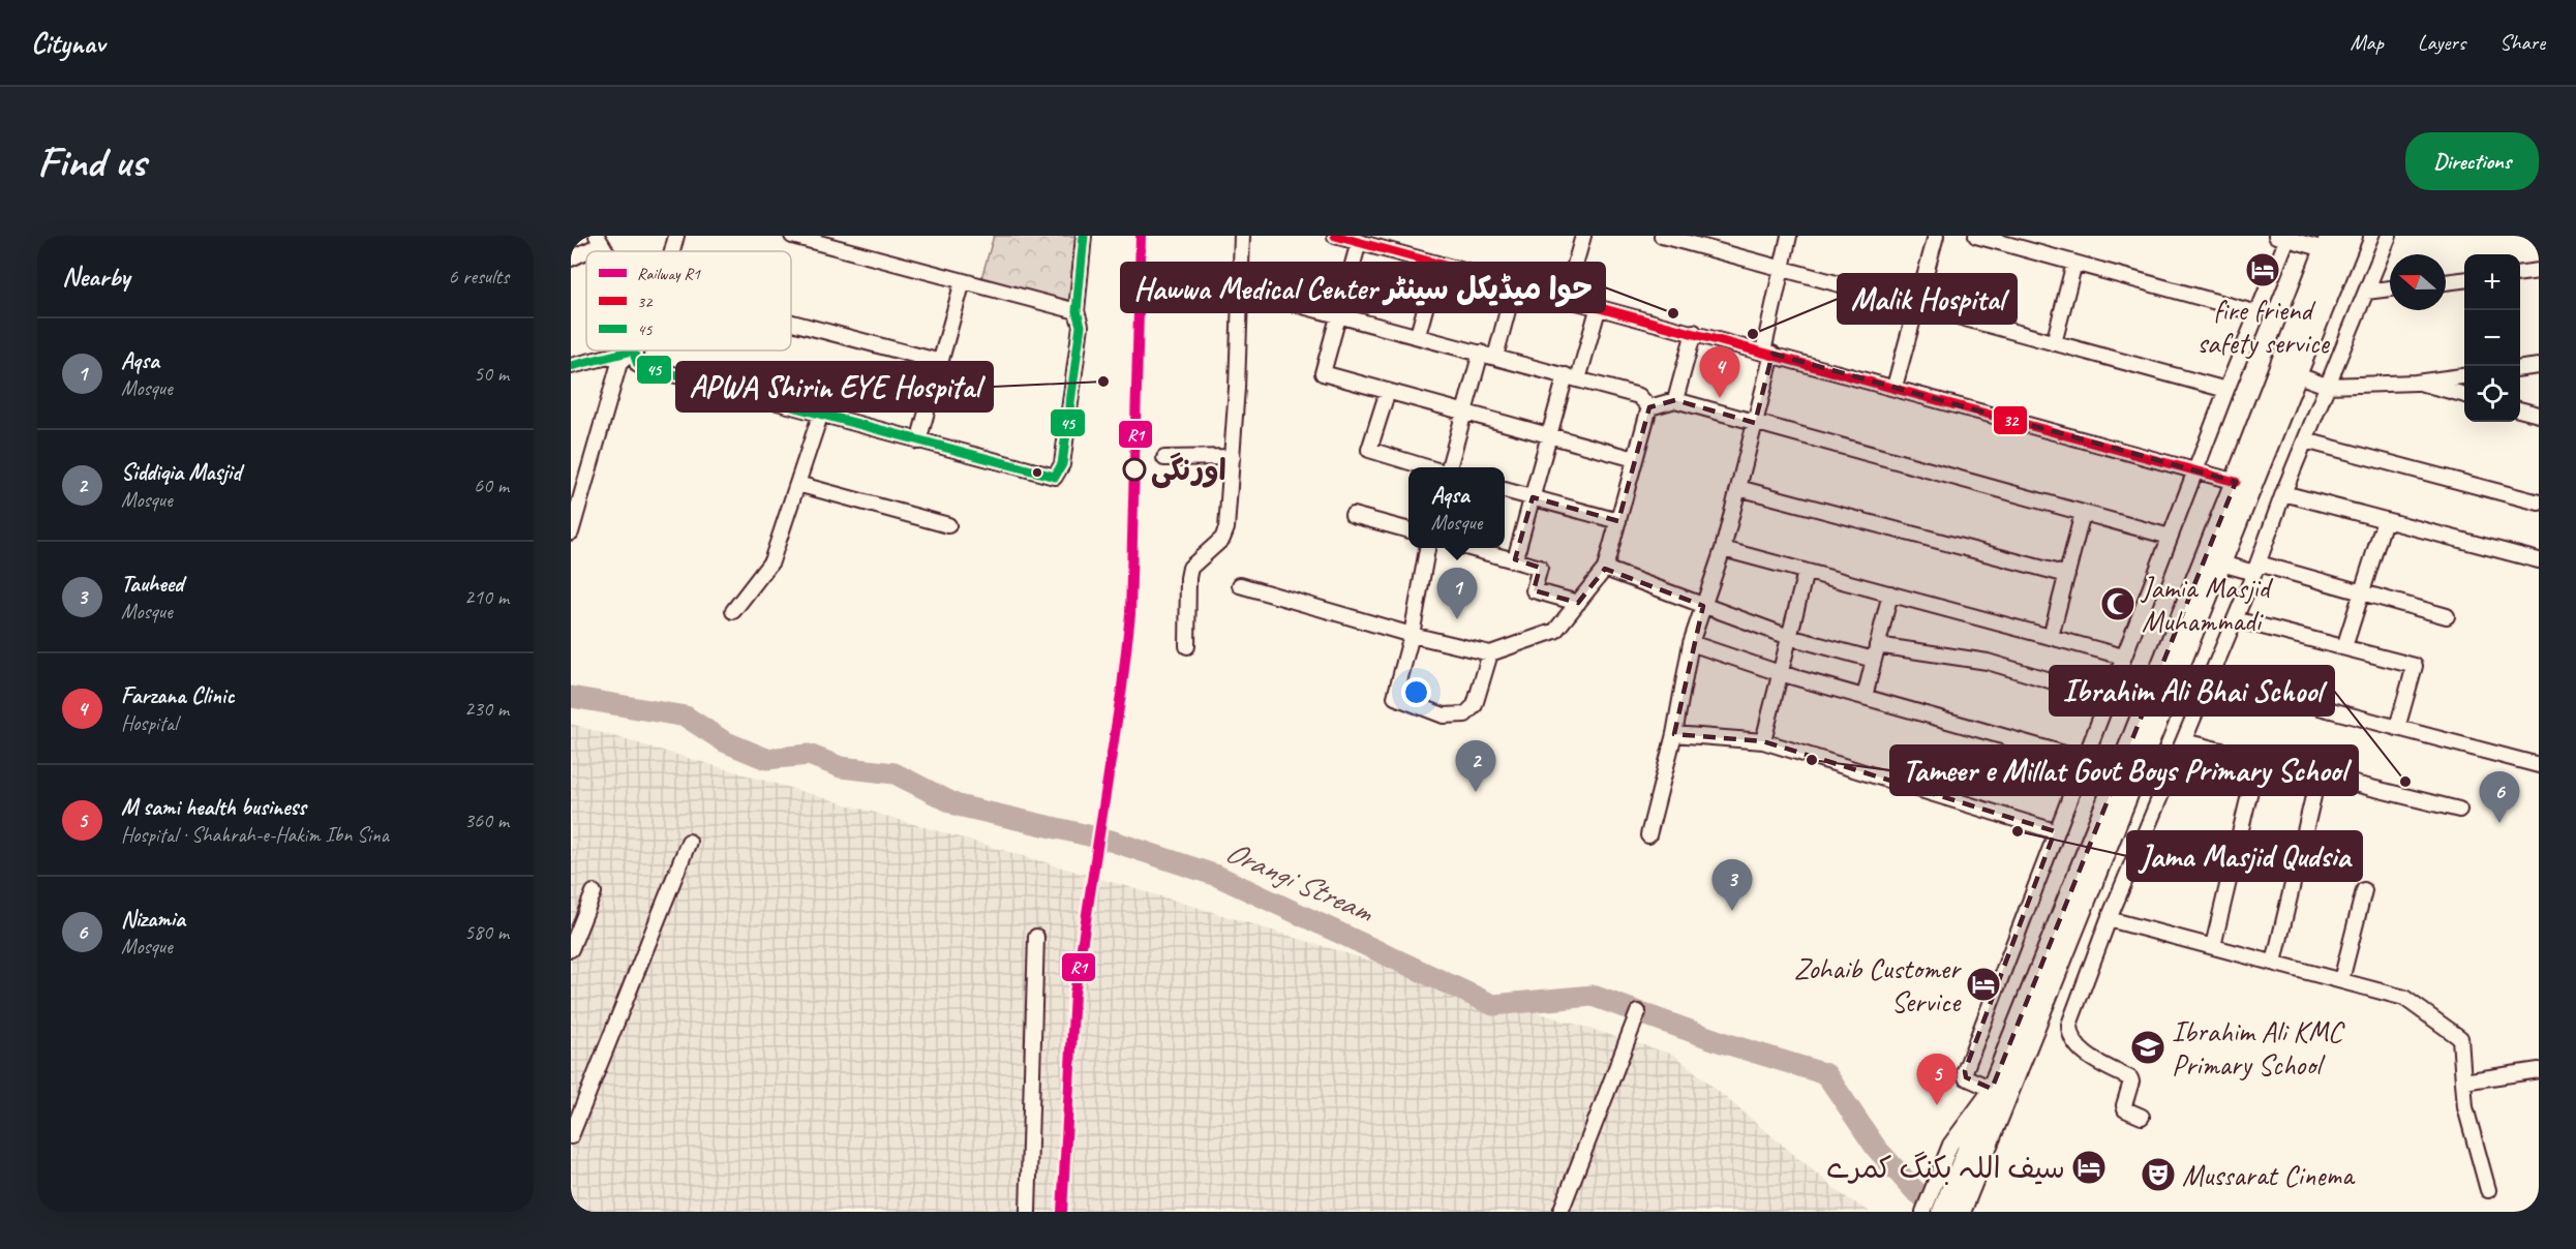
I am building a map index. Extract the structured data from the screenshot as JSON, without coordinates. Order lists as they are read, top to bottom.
{
  "water": ["Orangi Stream"],
  "places": {
    "hotel": ["fire friend safety service", "Zohaib Customer Service", "سیف اللہ بکنگ کمرے"],
    "other": [
      "Hawwa Medical Center حوا میڈیکل سینٹر",
      "Malik Hospital",
      "APWA Shirin EYE Hospital",
      "اورنگی",
      "Tameer e Millat Govt Boys Primary School",
      "Ibrahim Ali Bhai School",
      "Jama Masjid Qudsia"
    ],
    "mosque": ["Jamia Masjid Muhammadi"],
    "school or university": ["Ibrahim Ali KMC Primary School"],
    "theatre": ["Mussarat Cinema"]
  },
  "lines": ["rail line R1", "transit line 32", "transit line 45"],
  "legend": ["Railway R1", "32", "45"],
  "north": "left",
  "page": {
    "header": "Citynav",
    "nav": ["Map", "Layers", "Share"],
    "buttons": "Directions",
    "title": "Find us",
    "heading": ["Nearby", "6 results"],
    "map_buttons": ["+", "−"],
    "list": [
      {
        "mark": "1",
        "name": "Aqsa",
        "note": "Mosque",
        "value": "50 m"
      },
      {
        "mark": "2",
        "name": "Siddiqia Masjid",
        "note": "Mosque",
        "value": "60 m"
      },
      {
        "mark": "3",
        "name": "Tauheed",
        "note": "Mosque",
        "value": "210 m"
      },
      {
        "mark": "4",
        "name": "Farzana Clinic",
        "note": "Hospital",
        "value": "230 m"
      },
      {
        "mark": "5",
        "name": "M sami health business",
        "note": "Hospital · Shahrah-e-Hakim Ibn Sina",
        "value": "360 m"
      },
      {
        "mark": "6",
        "name": "Nizamia",
        "note": "Mosque",
        "value": "580 m"
      }
    ],
    "pins": [
      "4",
      "1",
      "2",
      "6",
      "3",
      "5"
    ],
    "popup": ["Aqsa", "Mosque"]
  }
}
